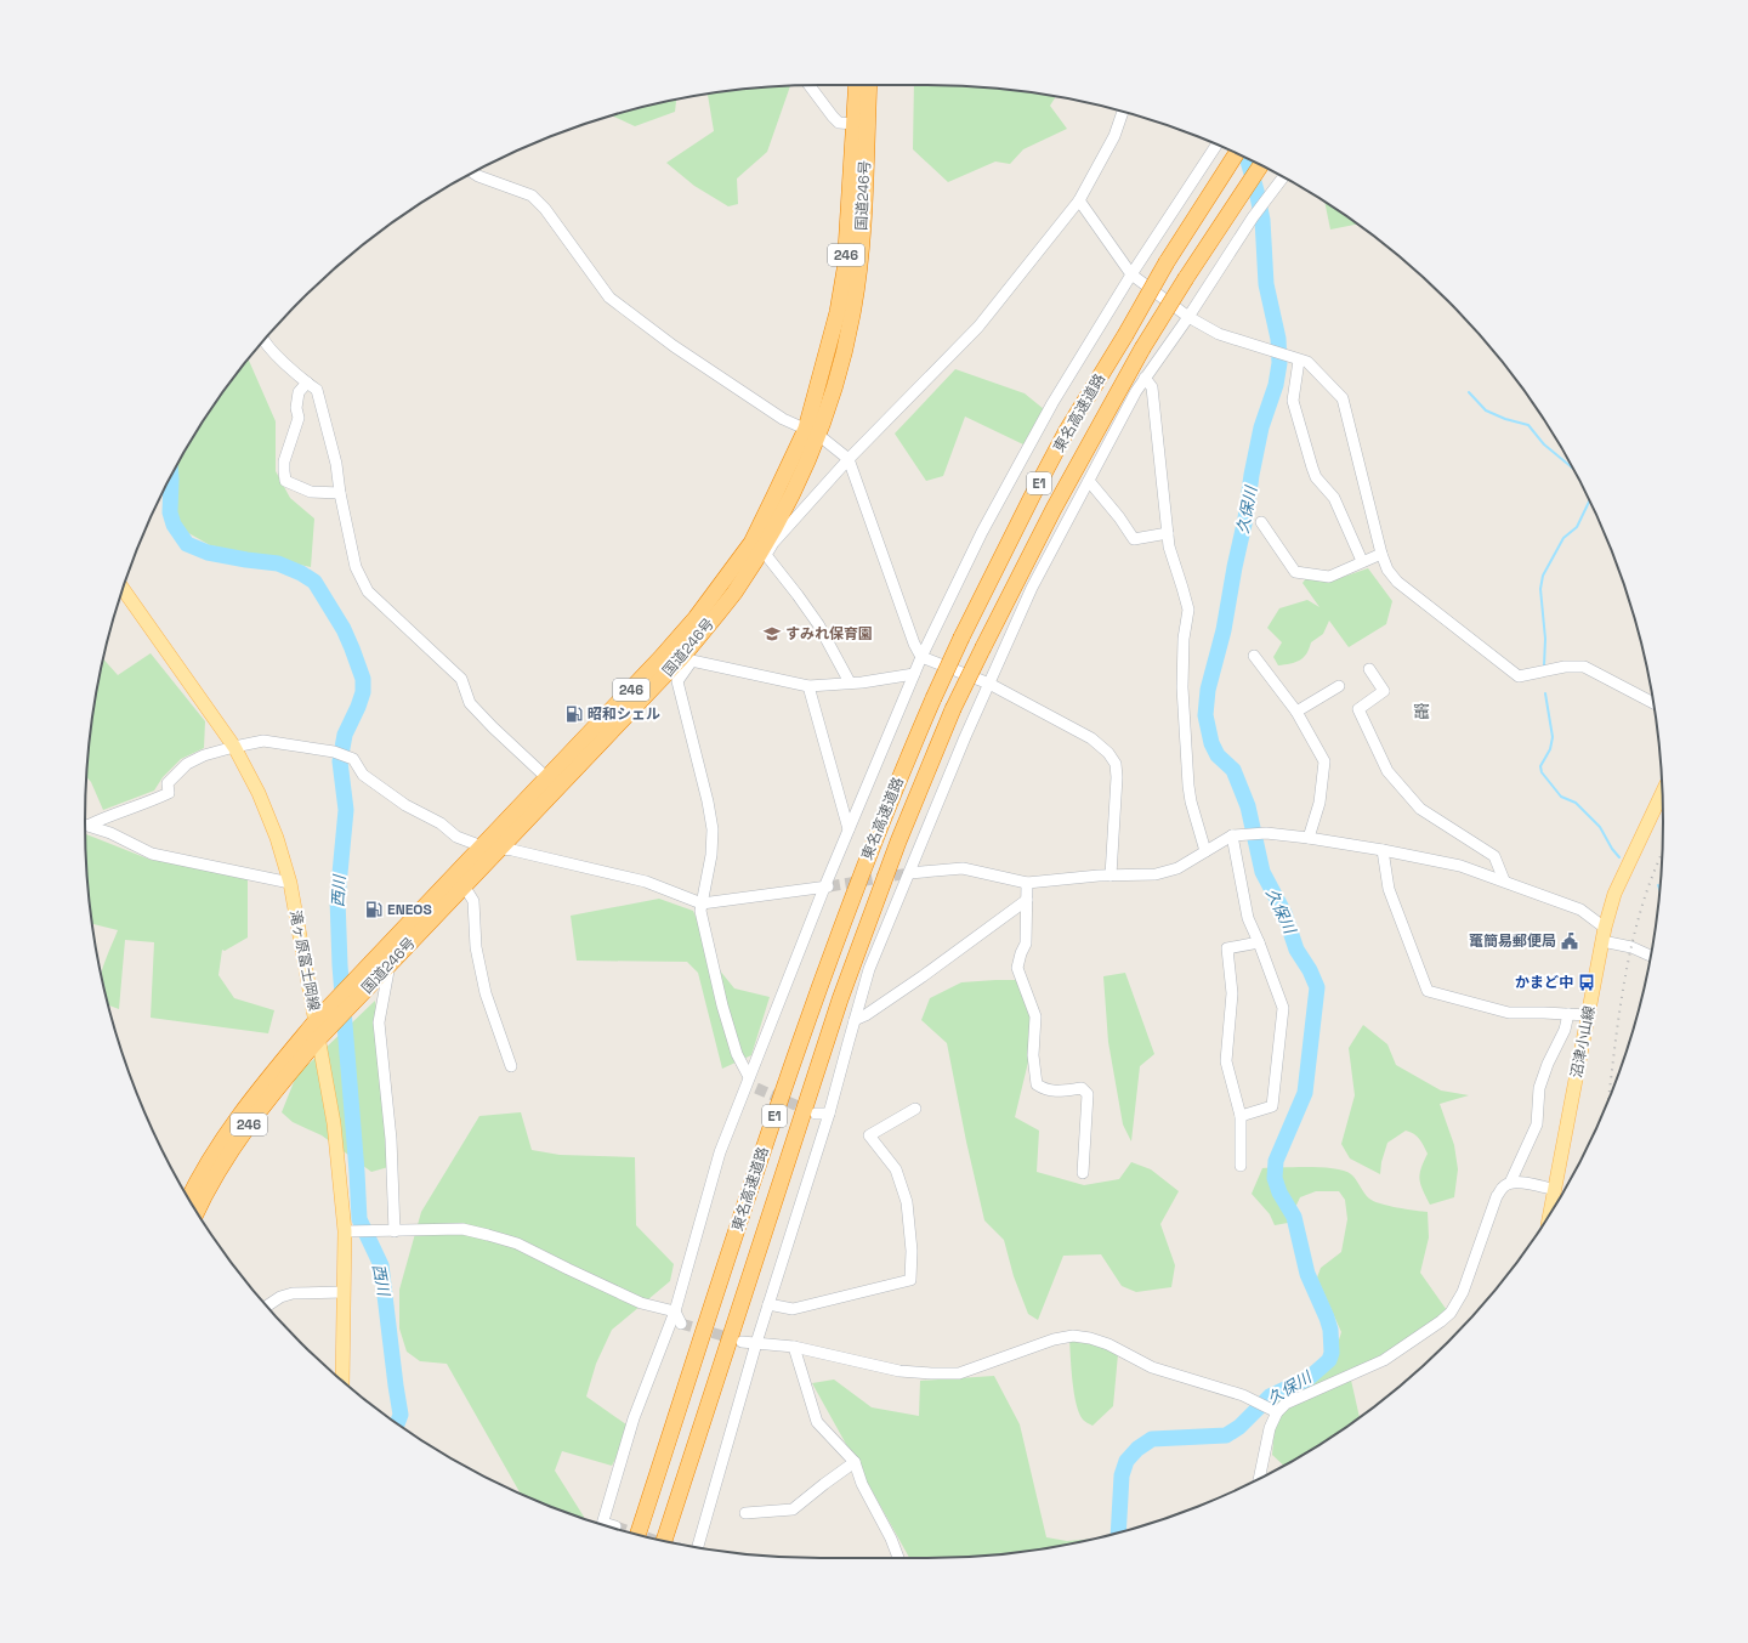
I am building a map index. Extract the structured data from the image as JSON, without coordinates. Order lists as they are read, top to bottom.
{
  "streets": {
    "highway": [
      "国道246号",
      "246",
      "東名高速道路",
      "E1"
    ],
    "main road": ["滝ヶ原富士岡線", "沼津小山線"]
  },
  "crossings": [
    ["国道246号", "滝ヶ原富士岡線"]
  ],
  "districts": ["竈"],
  "water": ["久保川", "西川"],
  "places": {
    "school or university": ["すみれ保育園"],
    "fuel station": ["昭和シェル", "ENEOS"],
    "public building": ["竃簡易郵便局"],
    "bus stop": ["かまど中"]
  }
}
